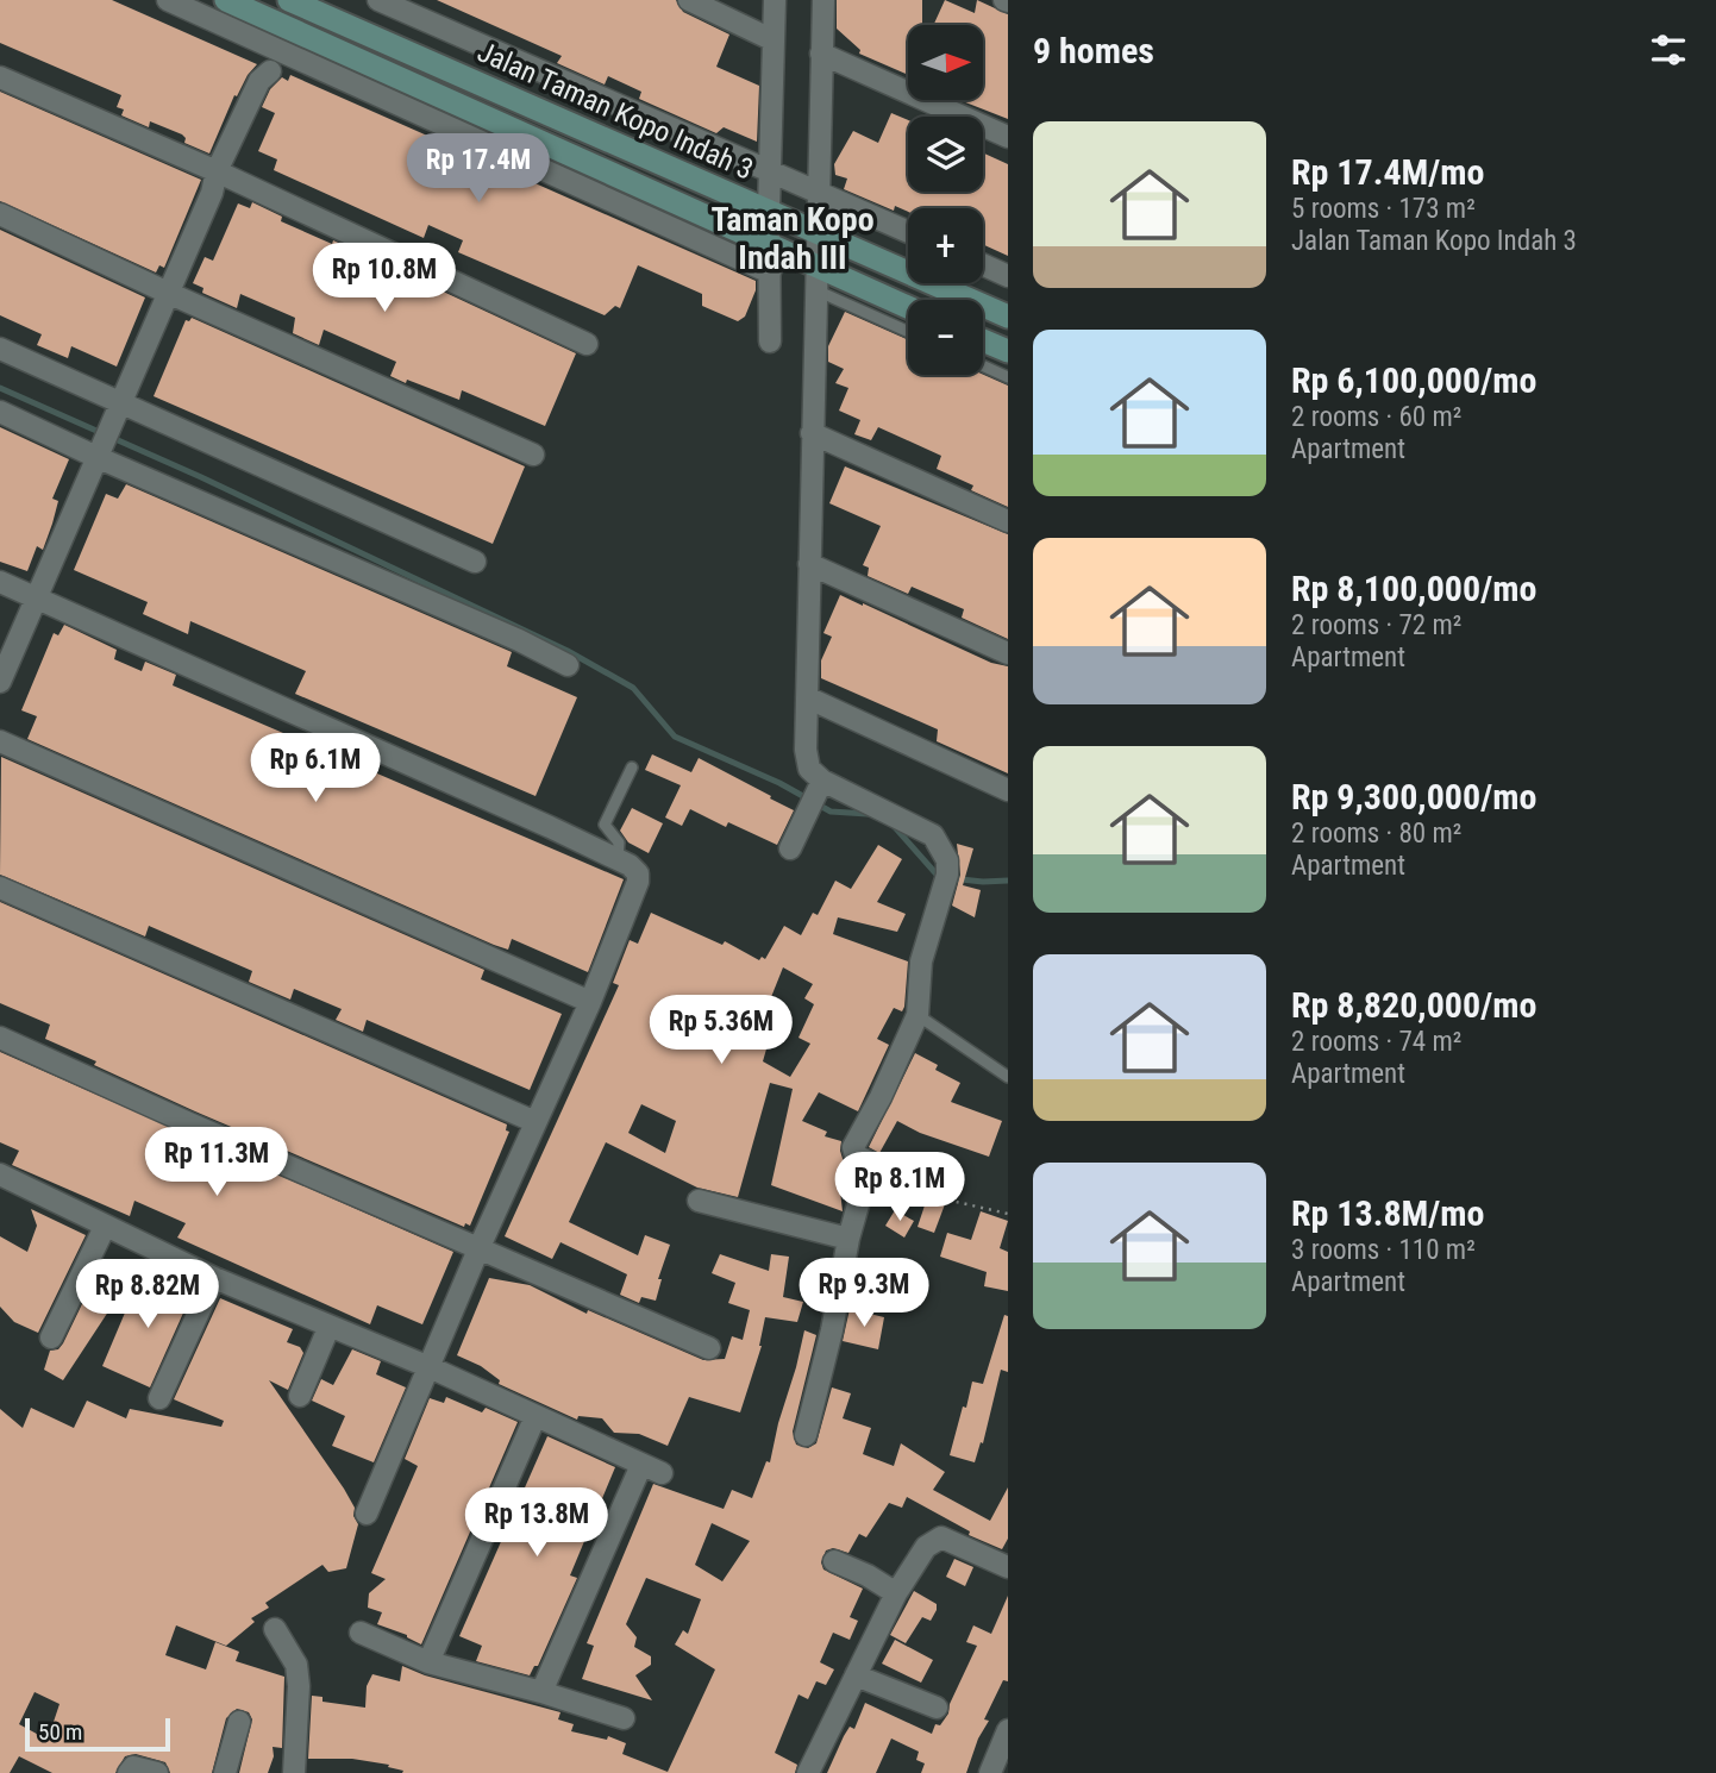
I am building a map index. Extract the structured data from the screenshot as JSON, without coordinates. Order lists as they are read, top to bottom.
{
  "streets": {
    "main road": ["Jalan Taman Kopo Indah 3"]
  },
  "districts": ["Taman Kopo Indah III"],
  "scale_bar": "50 m",
  "north": "right",
  "page": {
    "heading": "9 homes",
    "map_buttons": ["+", "−"],
    "list": [
      {
        "name": "Rp 17.4M/mo",
        "note": "5 rooms · 173 m² · Jalan Taman Kopo Indah 3"
      },
      {
        "name": "Rp 6,100,000/mo",
        "note": "2 rooms · 60 m² · Apartment"
      },
      {
        "name": "Rp 8,100,000/mo",
        "note": "2 rooms · 72 m² · Apartment"
      },
      {
        "name": "Rp 9,300,000/mo",
        "note": "2 rooms · 80 m² · Apartment"
      },
      {
        "name": "Rp 8,820,000/mo",
        "note": "2 rooms · 74 m² · Apartment"
      },
      {
        "name": "Rp 13.8M/mo",
        "note": "3 rooms · 110 m² · Apartment"
      }
    ],
    "price": [
      "Rp 17.4M",
      "Rp 10.8M",
      "Rp 6.1M",
      "Rp 5.36M",
      "Rp 11.3M",
      "Rp 8.1M",
      "Rp 9.3M",
      "Rp 8.82M",
      "Rp 13.8M"
    ],
    "scale": "50 m"
  }
}
